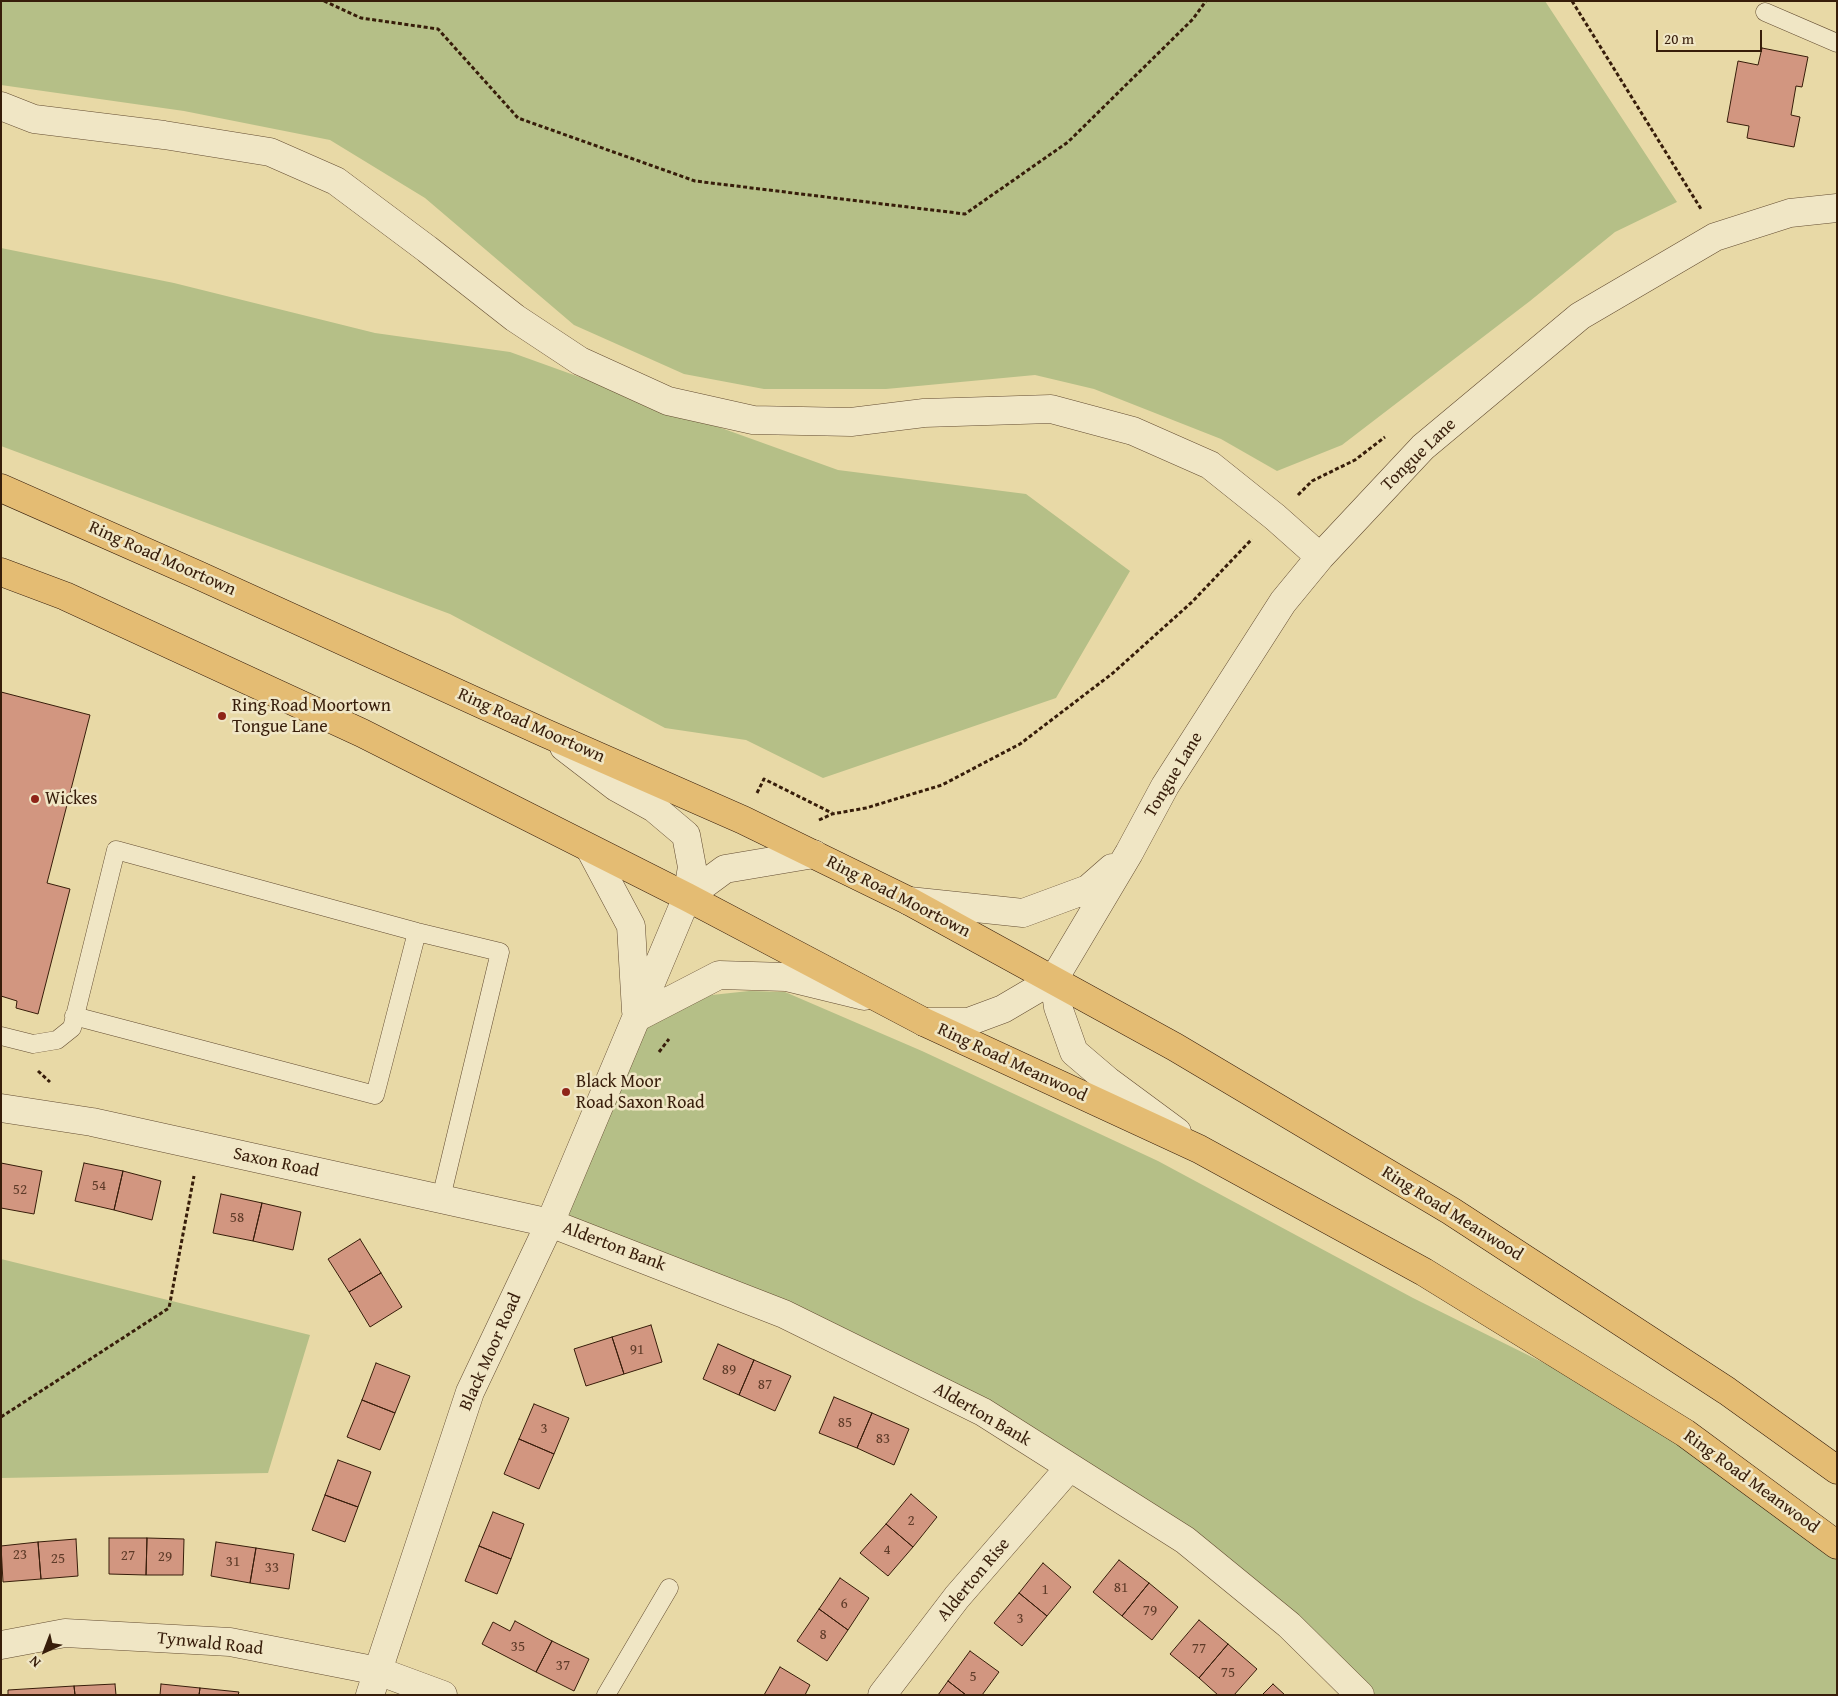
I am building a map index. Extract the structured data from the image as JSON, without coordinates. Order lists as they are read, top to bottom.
{
  "streets": {
    "highway": ["Ring Road Moortown", "Ring Road Meanwood"],
    "street": [
      "Tongue Lane",
      "Saxon Road",
      "Alderton Bank",
      "Black Moor Road",
      "Alderton Rise",
      "Tynwald Road"
    ]
  },
  "crossings": [
    ["Tongue Lane", "Ring Road Moortown"],
    ["Tongue Lane", "Ring Road Meanwood"],
    ["Ring Road Moortown", "Ring Road Meanwood"],
    ["Ring Road Moortown", "Black Moor Road"],
    ["Saxon Road", "Alderton Bank"],
    ["Saxon Road", "Black Moor Road"],
    ["Alderton Bank", "Black Moor Road"],
    ["Alderton Bank", "Alderton Rise"],
    ["Black Moor Road", "Tynwald Road"]
  ],
  "places": ["Ring Road Moortown Tongue Lane", "Wickes", "Black Moor Road Saxon Road"],
  "house_numbers": [
    "54",
    "52",
    "58",
    "91",
    "89",
    "87",
    "85",
    "3",
    "83",
    "2",
    "4",
    "23",
    "27",
    "29",
    "25",
    "31",
    "33",
    "81",
    "1",
    "6",
    "79",
    "3",
    "8",
    "35",
    "77",
    "37",
    "75",
    "5"
  ],
  "scale_bar": "20 m",
  "north": "bottom left"
}
